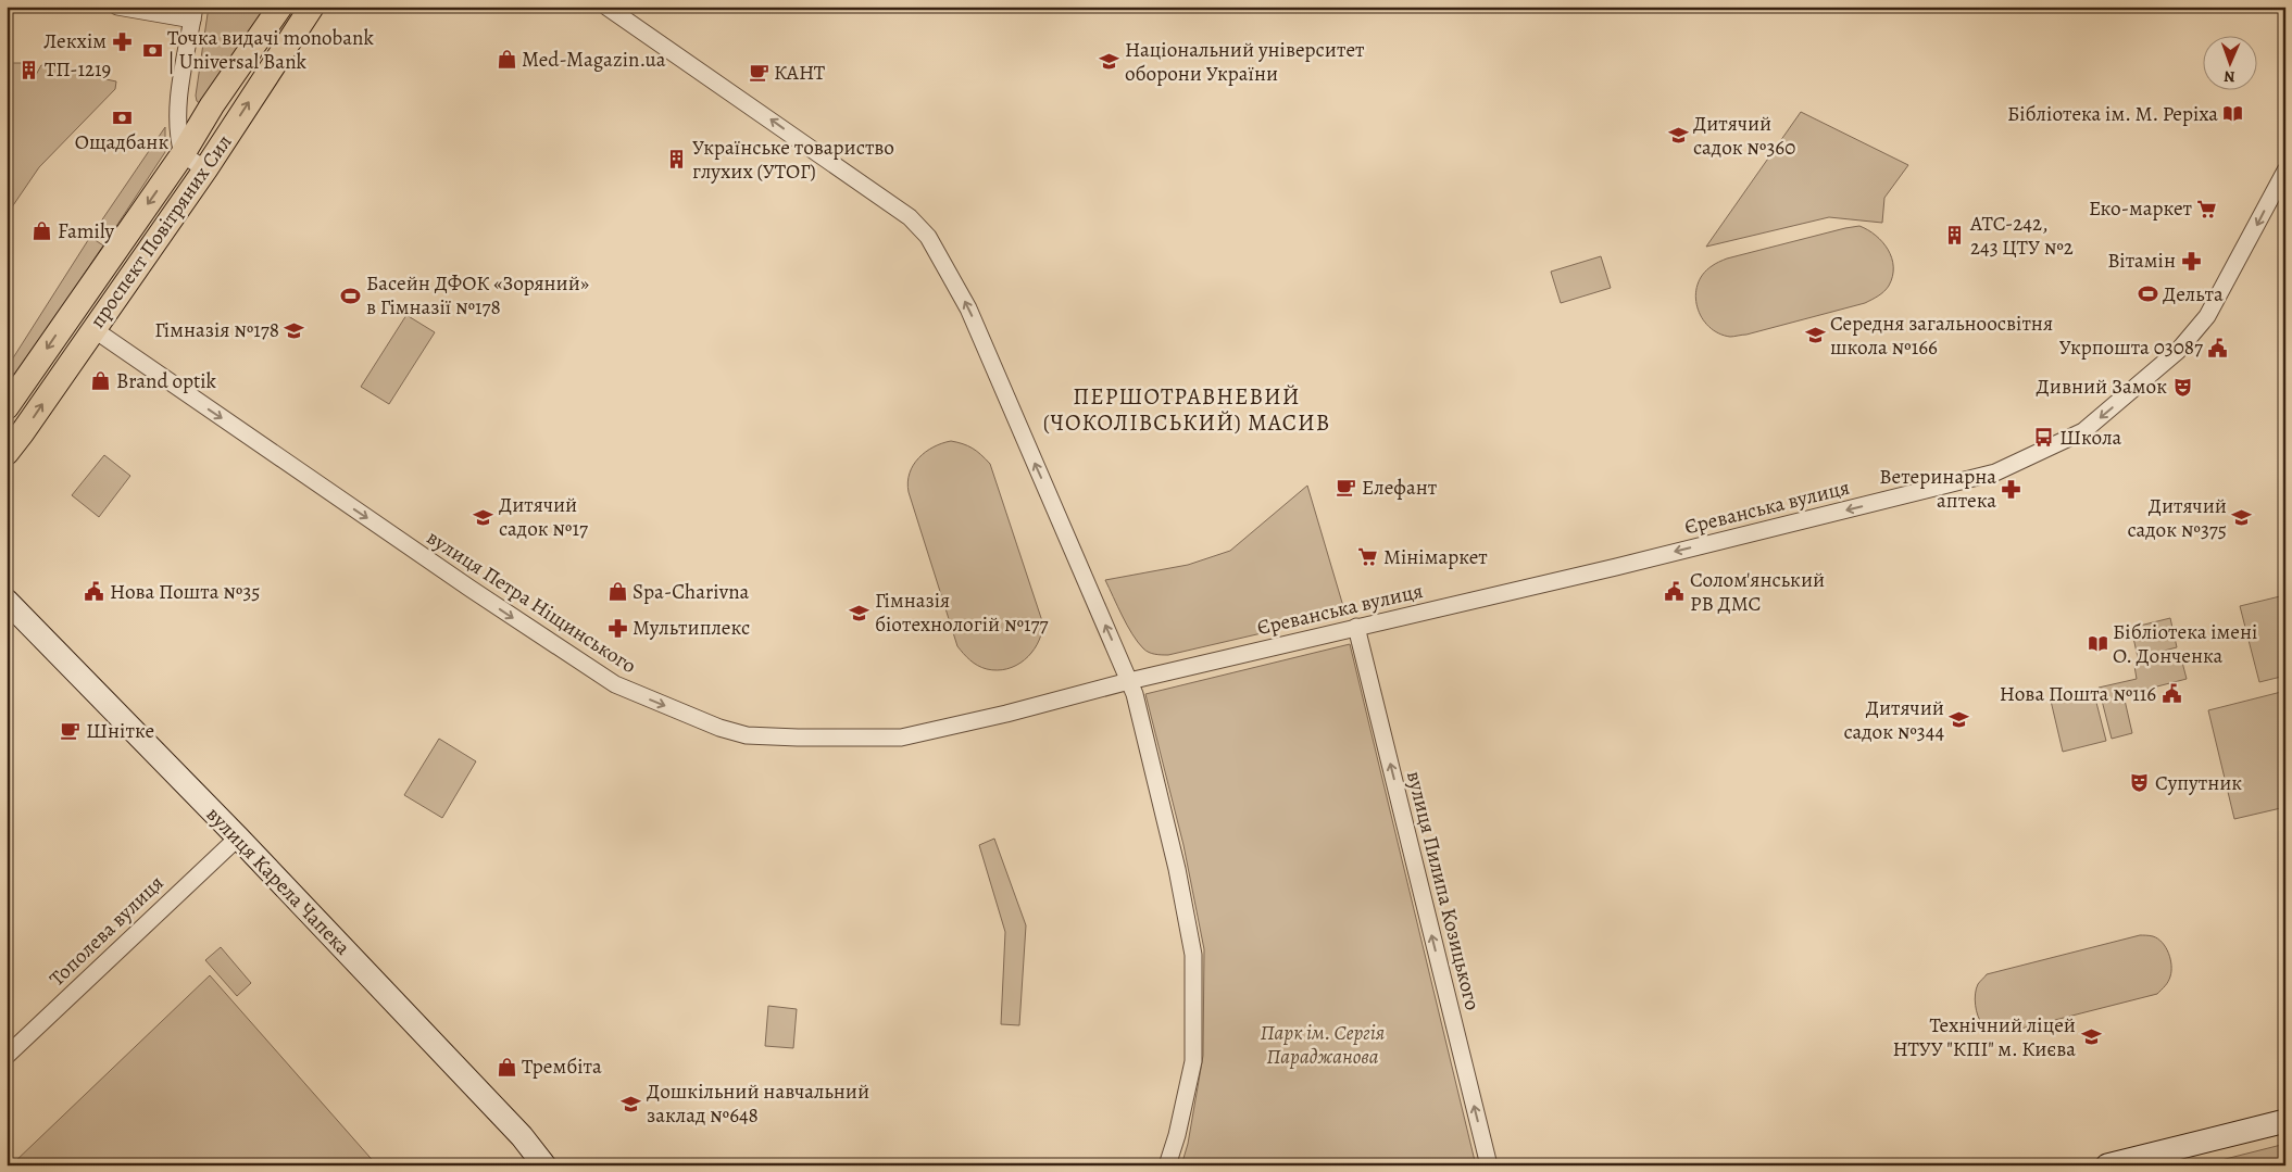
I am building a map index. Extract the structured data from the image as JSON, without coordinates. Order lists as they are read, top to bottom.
{
  "streets": {
    "main road": ["проспект Повітряних Сил"],
    "street": [
      "Єреванська вулиця",
      "вулиця Петра Ніщинського",
      "вулиця Карела Чапека",
      "вулиця Пилипа Козицького",
      "Тополева вулиця"
    ]
  },
  "crossings": [
    ["проспект Повітряних Сил", "вулиця Петра Ніщинського"],
    ["Єреванська вулиця", "вулиця Петра Ніщинського"],
    ["Єреванська вулиця", "вулиця Пилипа Козицького"],
    ["вулиця Карела Чапека", "Тополева вулиця"]
  ],
  "one_way": ["Єреванська вулиця", "вулиця Петра Ніщинського", "вулиця Пилипа Козицького"],
  "districts": ["ПЕРШОТРАВНЕВИЙ (ЧОКОЛІВСЬКИЙ) МАСИВ"],
  "parks": ["Парк ім. Сергія Параджанова"],
  "places": {
    "pharmacy": [
      "Лекхім",
      "Вітамін",
      "Ветеринарна аптека",
      "Мультиплекс"
    ],
    "bank": ["Точка видачі monobank | Universal Bank", "Ощадбанк"],
    "shop": [
      "Med-Magazin.ua",
      "Family",
      "Brand optik",
      "Spa-Charivna",
      "Трембіта"
    ],
    "school or university": [
      "Національний університет оборони України",
      "Дитячий садок №360",
      "Гімназія №178",
      "Середня загальноосвітня школа №166",
      "Дитячий садок №17",
      "Дитячий садок №375",
      "Гімназія біотехнологій №177",
      "Дитячий садок №344",
      "Технічний ліцей НТУУ \"КПІ\" м. Києва",
      "Дошкільний навчальний заклад №648"
    ],
    "building": ["ТП-1219", "Українське товариство глухих (УТОГ)", "АТС-242, 243 ЦТУ №2"],
    "cafe": ["КАНТ", "Елефант", "Шнітке"],
    "library": ["Бібліотека ім. М. Реріха", "Бібліотека імені О. Донченка"],
    "supermarket": ["Еко-маркет", "Мінімаркет"],
    "sports": ["Дельта", "Басейн ДФОК «Зоряний» в Гімназії №178"],
    "public building": [
      "Укрпошта 03087",
      "Нова Пошта №35",
      "Солом'янський РВ ДМС",
      "Нова Пошта №116"
    ],
    "theatre": ["Дивний Замок", "Супутник"],
    "bus stop": ["Школа"]
  },
  "north": "bottom"
}
